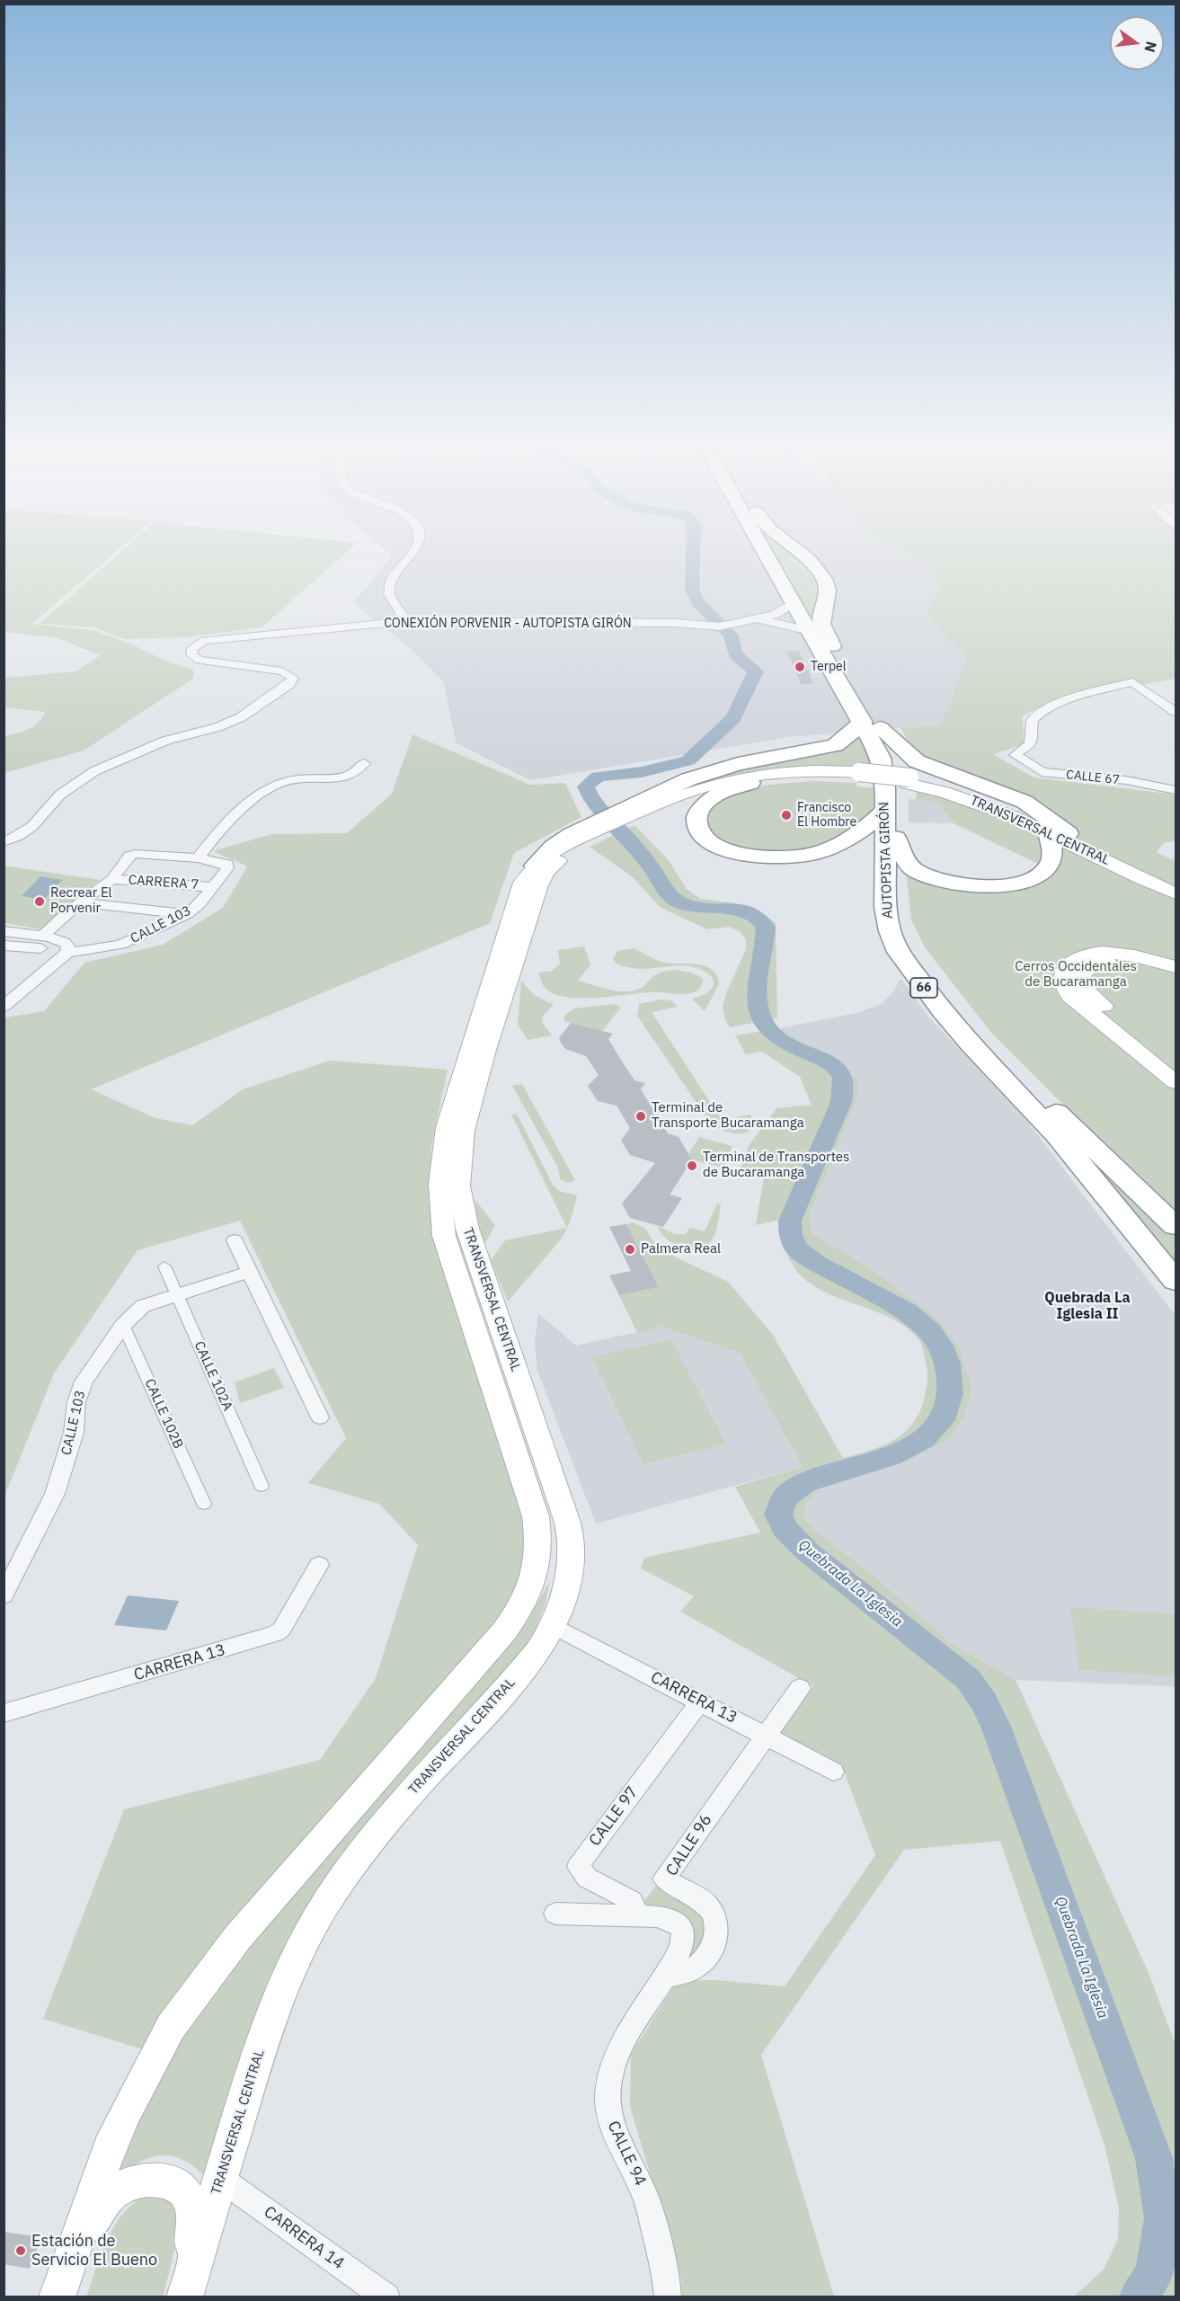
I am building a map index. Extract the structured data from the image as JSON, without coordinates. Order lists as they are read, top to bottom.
{
  "streets": {
    "highway": ["AUTOPISTA GIRÓN", "66"],
    "main road": ["TRANSVERSAL CENTRAL"],
    "street": [
      "CONEXIÓN PORVENIR - AUTOPISTA GIRÓN",
      "CALLE 67",
      "CARRERA 7",
      "CALLE 103",
      "CALLE 102A",
      "CALLE 102B",
      "CARRERA 13",
      "CALLE 97",
      "CALLE 96",
      "CALLE 94",
      "CARRERA 14"
    ]
  },
  "crossings": [
    ["CONEXIÓN PORVENIR - AUTOPISTA GIRÓN", "AUTOPISTA GIRÓN"],
    ["TRANSVERSAL CENTRAL", "CARRERA 13"],
    ["TRANSVERSAL CENTRAL", "CARRERA 14"],
    ["CARRERA 7", "CALLE 103"],
    ["CALLE 103", "CALLE 102A"],
    ["CALLE 103", "CALLE 102B"],
    ["CARRERA 13", "CALLE 97"],
    ["CARRERA 13", "CALLE 96"],
    ["CALLE 97", "CALLE 94"],
    ["CALLE 96", "CALLE 94"]
  ],
  "districts": ["Quebrada La Iglesia II"],
  "water": ["Quebrada La Iglesia"],
  "parks": ["Cerros Occidentales de Bucaramanga"],
  "places": [
    "Terpel",
    "Francisco El Hombre",
    "Recrear El Porvenir",
    "Terminal de Transporte Bucaramanga",
    "Terminal de Transportes de Bucaramanga",
    "Palmera Real",
    "Estación de Servicio El Bueno"
  ],
  "north": "right"
}
